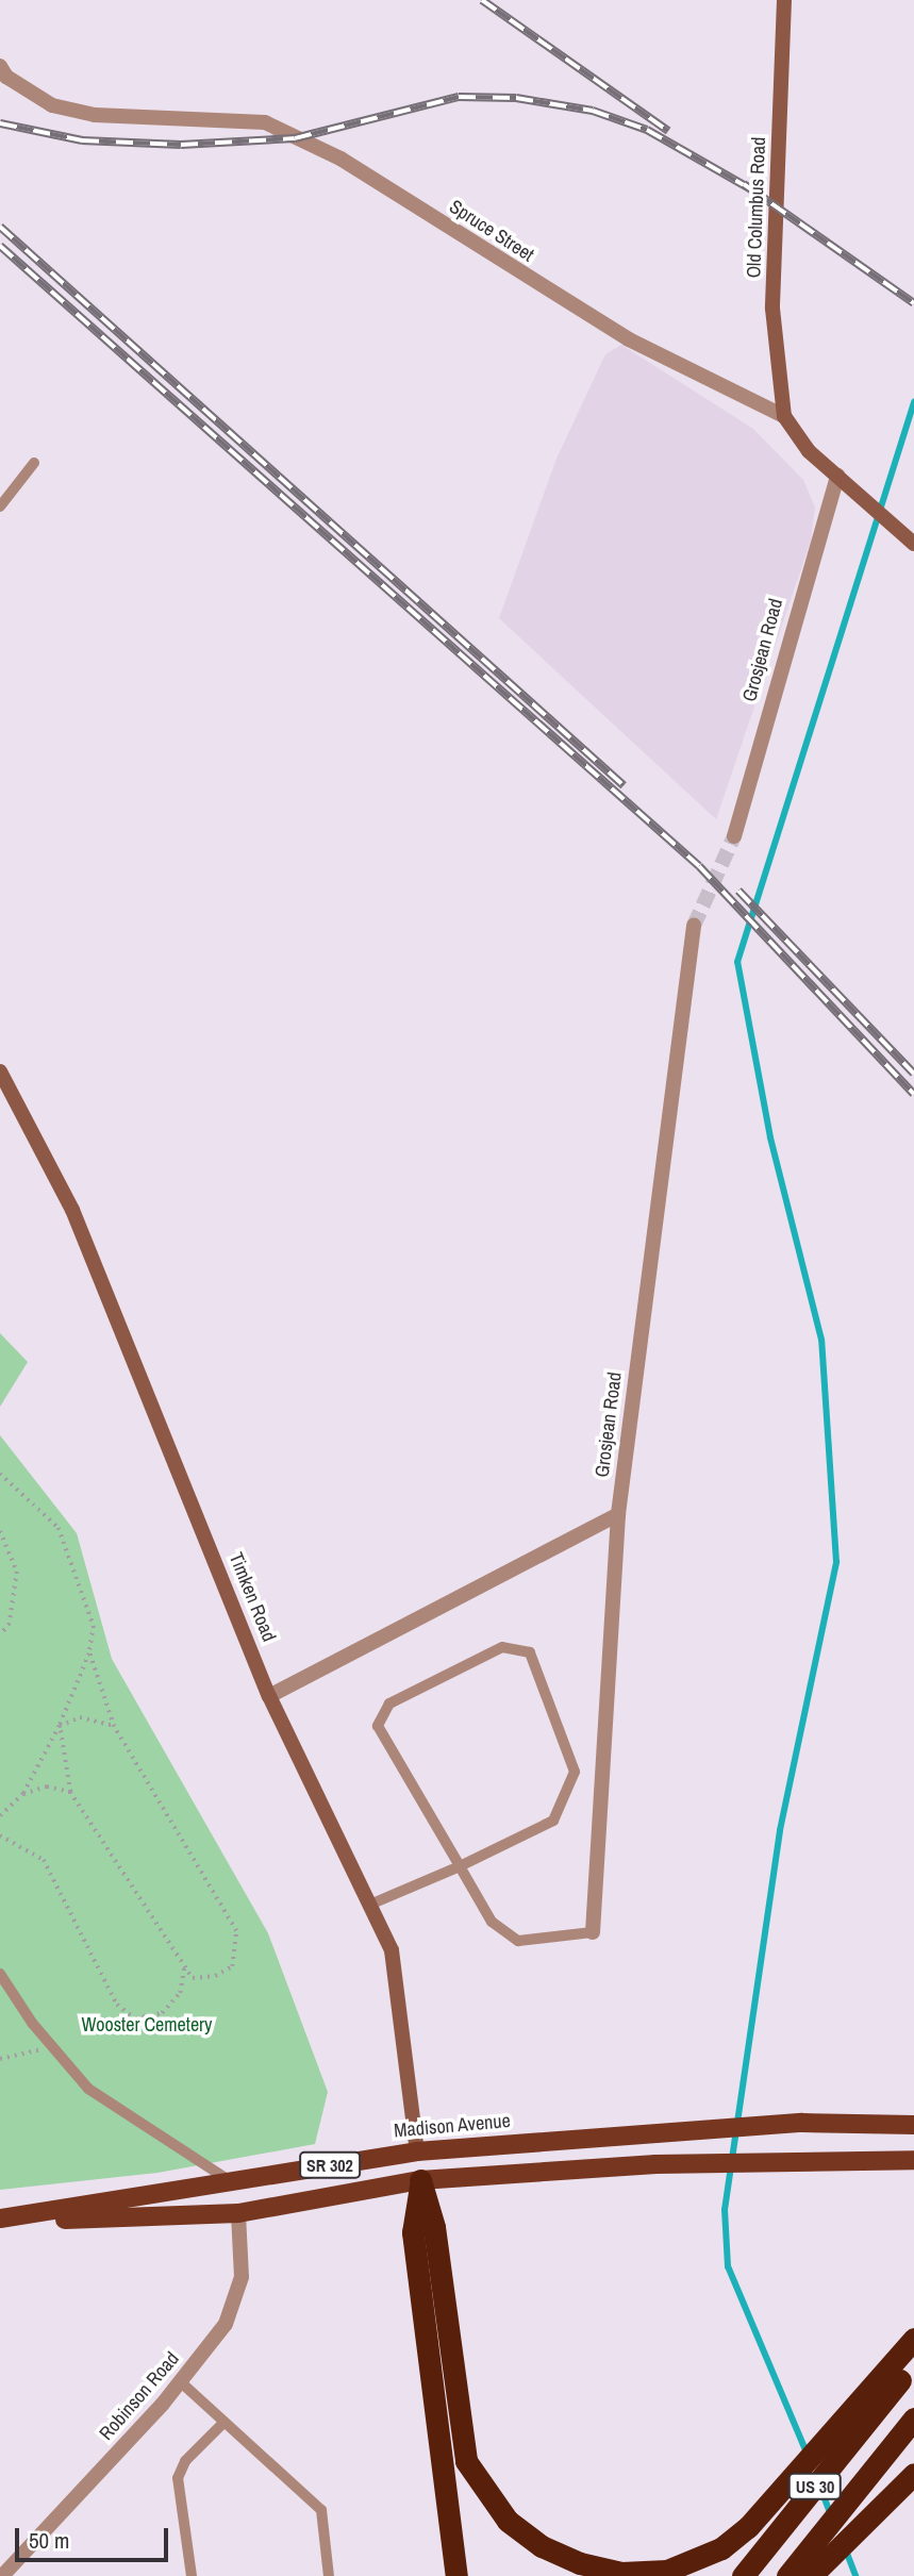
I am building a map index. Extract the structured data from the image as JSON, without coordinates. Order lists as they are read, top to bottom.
{
  "streets": {
    "highway": ["US 30"],
    "main road": ["Madison Avenue", "SR 302"],
    "street": [
      "Old Columbus Road",
      "Spruce Street",
      "Grosjean Road",
      "Timken Road",
      "Robinson Road"
    ]
  },
  "crossings": [
    ["Old Columbus Road", "Spruce Street"],
    ["Spruce Street", "Grosjean Road"],
    ["Timken Road", "Madison Avenue"],
    ["Madison Avenue", "Robinson Road"]
  ],
  "parks": ["Wooster Cemetery"],
  "scale_bar": "50 m"
}
